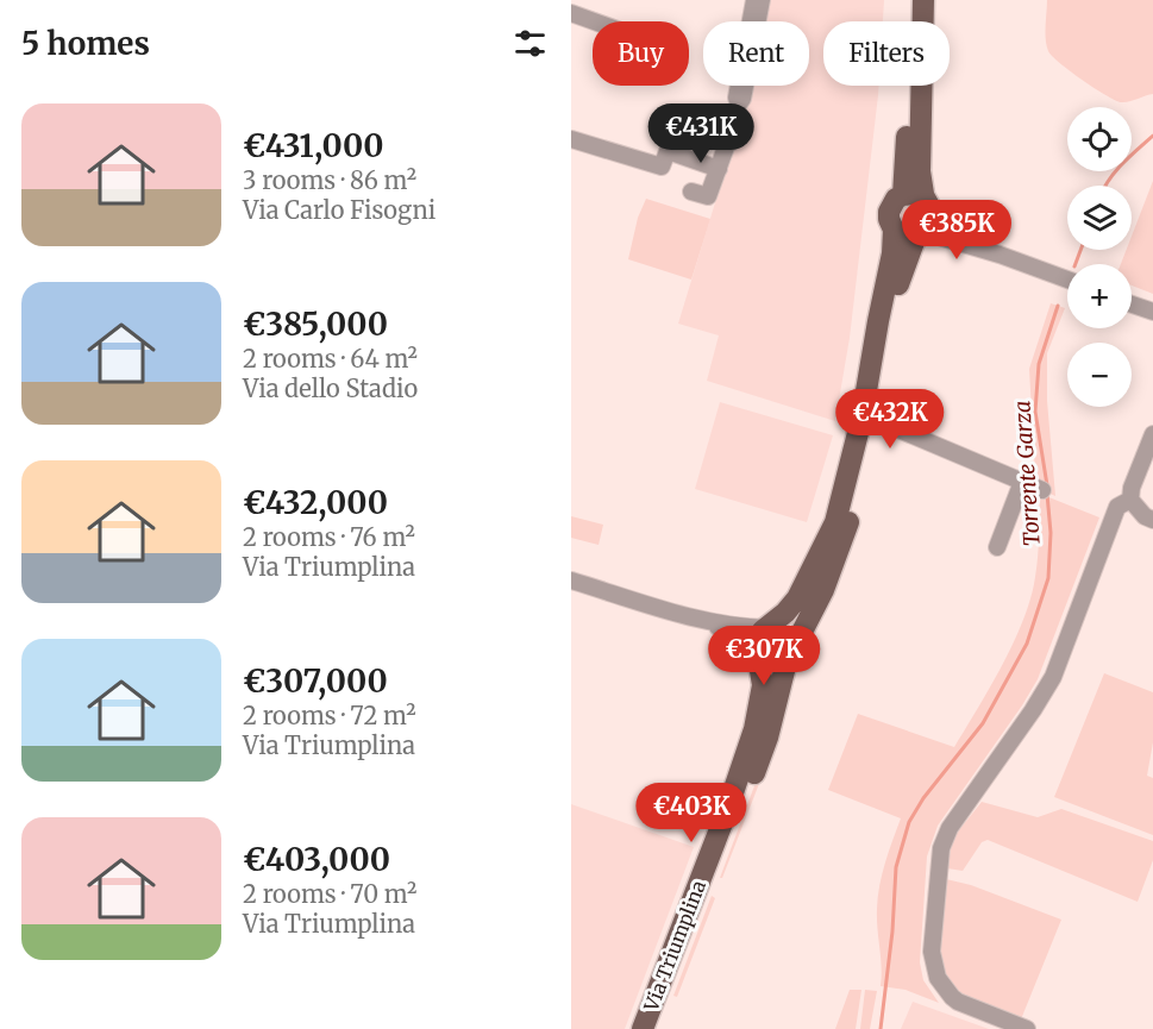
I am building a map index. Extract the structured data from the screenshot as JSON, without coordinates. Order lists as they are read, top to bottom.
{
  "streets": {
    "main road": ["Via Triumplina"]
  },
  "water": ["Torrente Garza"],
  "page": {
    "heading": "5 homes",
    "chip": ["Buy", "Rent", "Filters"],
    "list": [
      {
        "name": "€431,000",
        "note": "3 rooms · 86 m² · Via Carlo Fisogni"
      },
      {
        "name": "€385,000",
        "note": "2 rooms · 64 m² · Via dello Stadio"
      },
      {
        "name": "€432,000",
        "note": "2 rooms · 76 m² · Via Triumplina"
      },
      {
        "name": "€307,000",
        "note": "2 rooms · 72 m² · Via Triumplina"
      },
      {
        "name": "€403,000",
        "note": "2 rooms · 70 m² · Via Triumplina"
      }
    ],
    "price": [
      "€431K",
      "€385K",
      "€432K",
      "€307K",
      "€403K"
    ],
    "map_buttons": ["+", "−"]
  }
}
